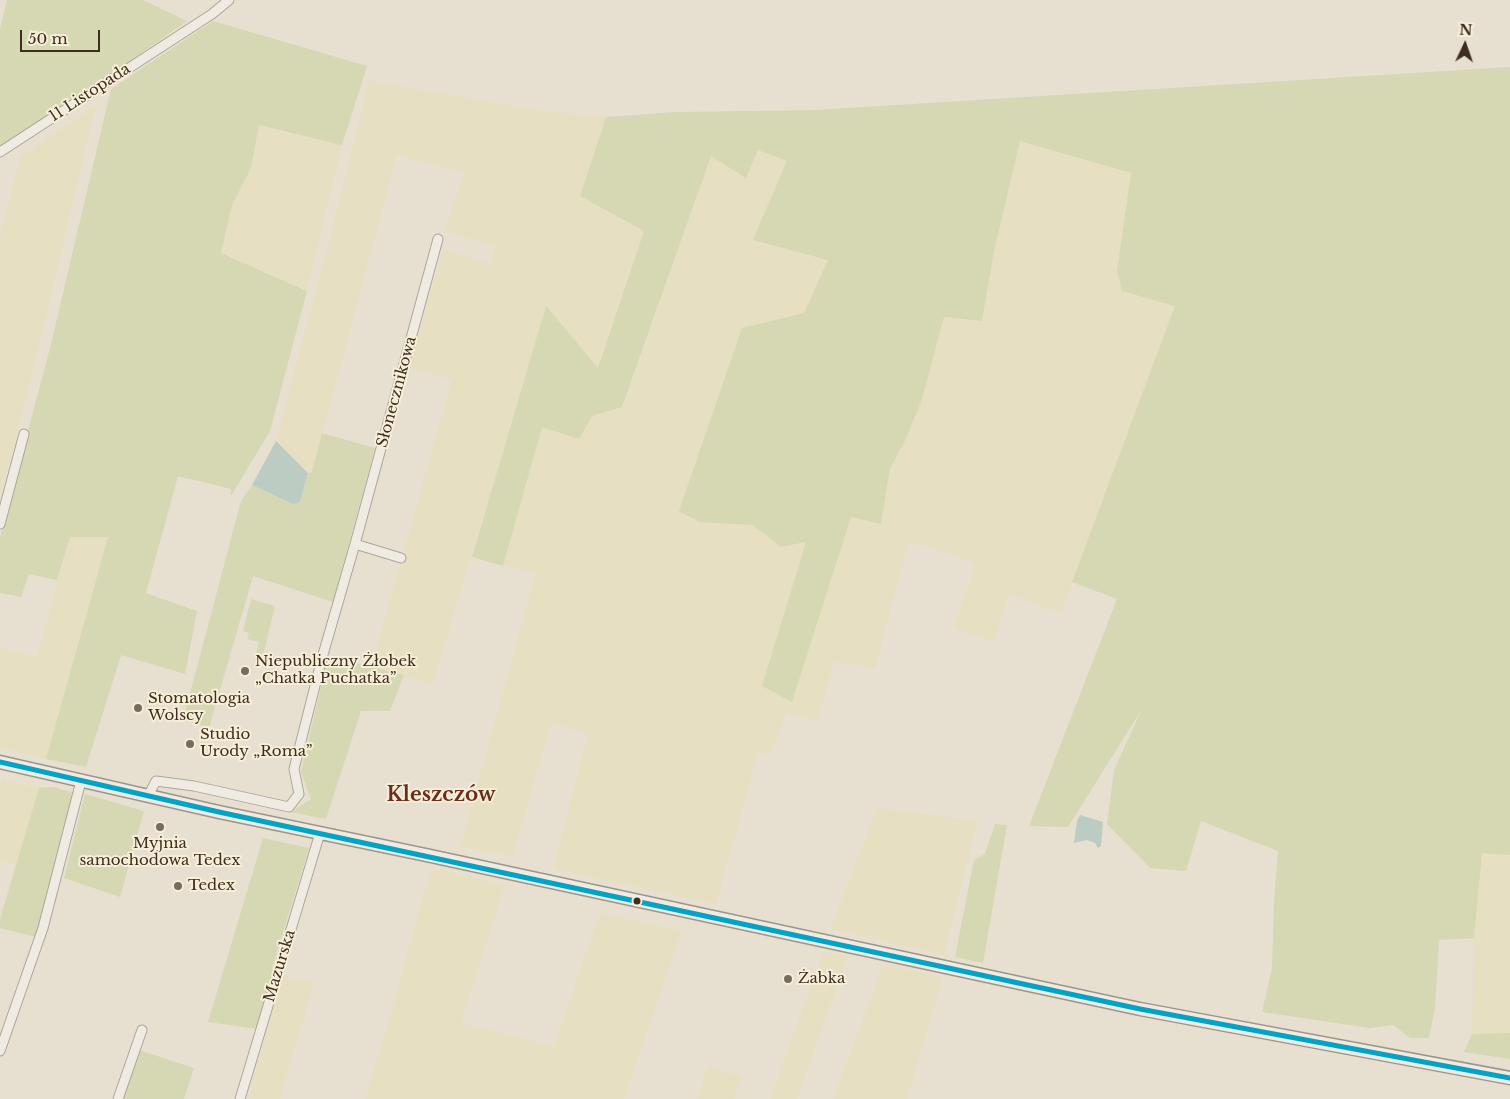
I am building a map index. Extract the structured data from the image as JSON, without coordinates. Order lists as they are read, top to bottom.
{
  "streets": {
    "street": ["11 Listopada", "Słonecznikowa", "Mazurska"]
  },
  "districts": ["Kleszczów"],
  "places": [
    "Niepubliczny Żłobek „Chatka Puchatka”",
    "Stomatologia Wolscy",
    "Studio Urody „Roma”",
    "Myjnia samochodowa Tedex",
    "Tedex",
    "Żabka"
  ],
  "scale_bar": "50 m",
  "north": "top"
}
